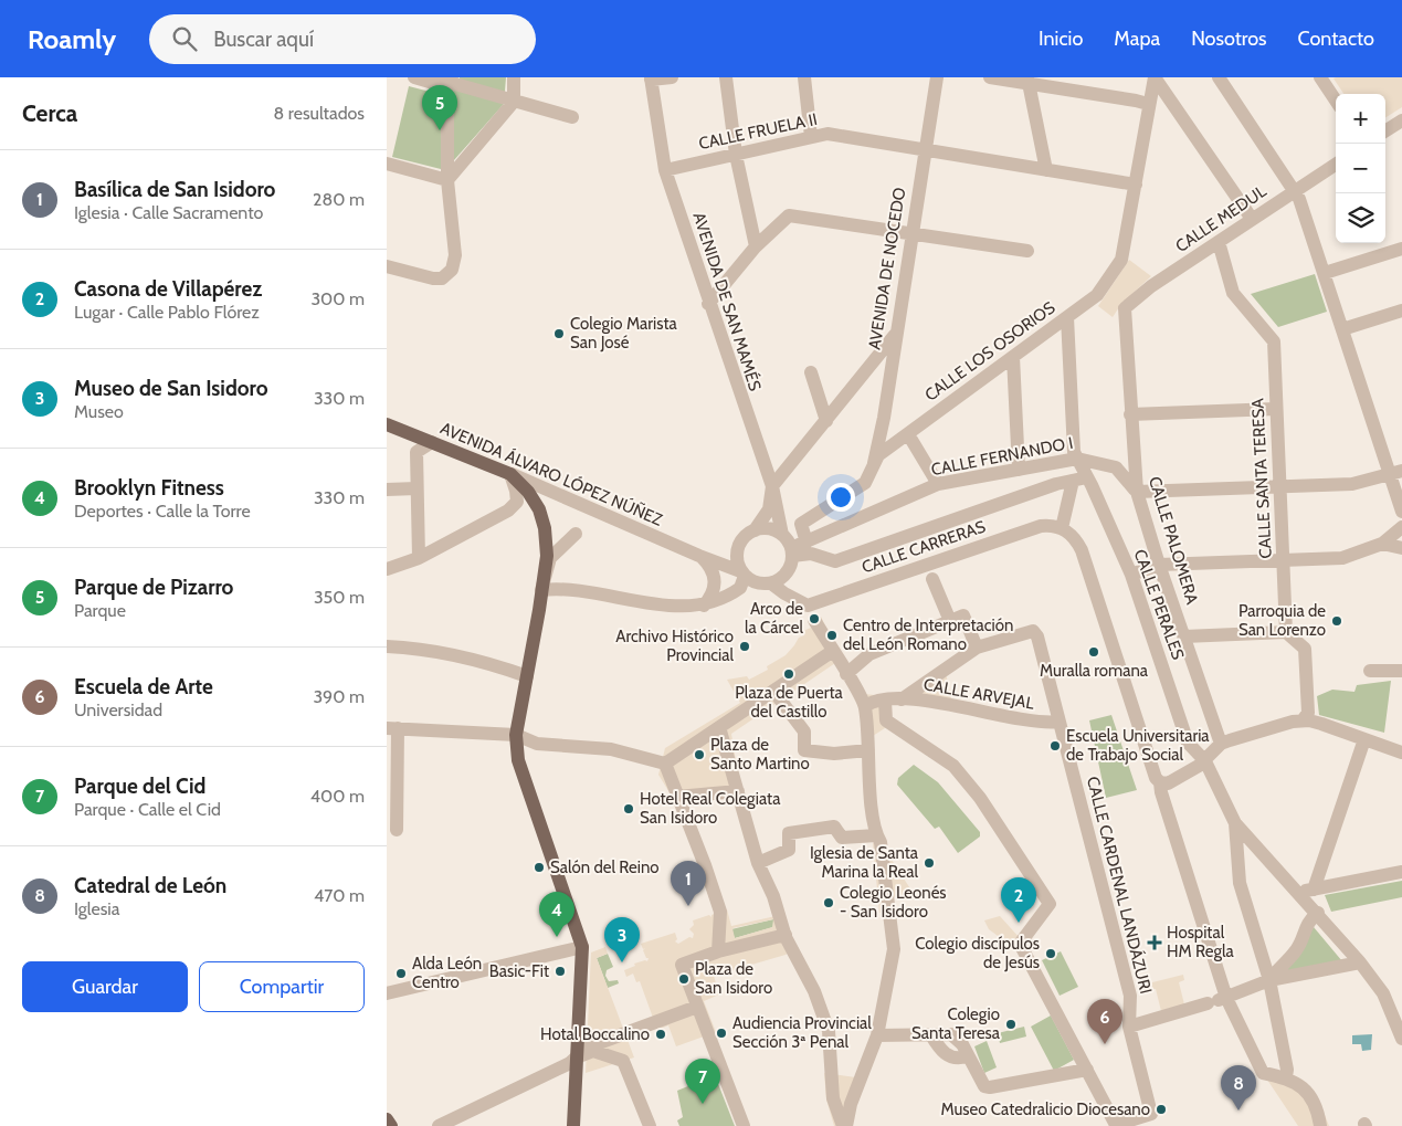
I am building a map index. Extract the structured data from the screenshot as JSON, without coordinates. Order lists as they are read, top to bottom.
{
  "streets": {
    "main road": ["AVENIDA ÁLVARO LÓPEZ NÚÑEZ"],
    "street": [
      "CALLE FRUELA II",
      "CALLE MEDUL",
      "AVENIDA DE NOCEDO",
      "AVENIDA DE SAN MAMÉS",
      "CALLE LOS OSORIOS",
      "CALLE FERNANDO I",
      "CALLE SANTA TERESA",
      "CALLE PALOMERA",
      "CALLE CARRERAS",
      "CALLE PERALES",
      "CALLE ARVEJAL",
      "CALLE CARDENAL LANDÁZURI"
    ]
  },
  "crossings": [
    ["CALLE FRUELA II", "AVENIDA DE NOCEDO"],
    ["CALLE FRUELA II", "AVENIDA DE SAN MAMÉS"],
    ["CALLE FRUELA II", "CALLE LOS OSORIOS"],
    ["CALLE MEDUL", "CALLE SANTA TERESA"],
    ["CALLE MEDUL", "CALLE PALOMERA"],
    ["AVENIDA DE NOCEDO", "CALLE LOS OSORIOS"],
    ["AVENIDA DE SAN MAMÉS", "CALLE FERNANDO I"],
    ["AVENIDA DE SAN MAMÉS", "AVENIDA ÁLVARO LÓPEZ NÚÑEZ"],
    ["CALLE LOS OSORIOS", "CALLE FERNANDO I"],
    ["CALLE LOS OSORIOS", "CALLE PERALES"],
    ["CALLE FERNANDO I", "AVENIDA ÁLVARO LÓPEZ NÚÑEZ"],
    ["CALLE FERNANDO I", "CALLE PALOMERA"],
    ["CALLE FERNANDO I", "CALLE PERALES"],
    ["CALLE ARVEJAL", "CALLE CARDENAL LANDÁZURI"]
  ],
  "places": {
    "other": [
      "Colegio Marista San José",
      "Arco de la Cárcel",
      "Parroquia de San Lorenzo",
      "Centro de Interpretación del León Romano",
      "Archivo Histórico Provincial",
      "Muralla romana",
      "Plaza de Puerta del Castillo",
      "Escuela Universitaria de Trabajo Social",
      "Plaza de Santo Martino",
      "Hotel Real Colegiata San Isidoro",
      "Iglesia de Santa Marina la Real",
      "Salón del Reino",
      "Colegio Leonés - San Isidoro",
      "Colegio discípulos de Jesús",
      "Basic-Fit",
      "Alda León Centro",
      "Plaza de San Isidoro",
      "Colegio Santa Teresa",
      "Audiencia Provincial Sección 3ª Penal",
      "Hotal Boccalino",
      "Museo Catedralicio Diocesano"
    ],
    "health": ["Hospital HM Regla"]
  },
  "page": {
    "header": "Roamly",
    "search": "Buscar aquí",
    "nav": [
      "Inicio",
      "Mapa",
      "Nosotros",
      "Contacto"
    ],
    "heading": ["Cerca", "8 resultados"],
    "pins": [
      "5",
      "1",
      "2",
      "4",
      "3",
      "6",
      "7",
      "8"
    ],
    "map_buttons": ["+", "−"],
    "list": [
      {
        "mark": "1",
        "name": "Basílica de San Isidoro",
        "note": "Iglesia · Calle Sacramento",
        "value": "280 m"
      },
      {
        "mark": "2",
        "name": "Casona de Villapérez",
        "note": "Lugar · Calle Pablo Flórez",
        "value": "300 m"
      },
      {
        "mark": "3",
        "name": "Museo de San Isidoro",
        "note": "Museo",
        "value": "330 m"
      },
      {
        "mark": "4",
        "name": "Brooklyn Fitness",
        "note": "Deportes · Calle la Torre",
        "value": "330 m"
      },
      {
        "mark": "5",
        "name": "Parque de Pizarro",
        "note": "Parque",
        "value": "350 m"
      },
      {
        "mark": "6",
        "name": "Escuela de Arte",
        "note": "Universidad",
        "value": "390 m"
      },
      {
        "mark": "7",
        "name": "Parque del Cid",
        "note": "Parque · Calle el Cid",
        "value": "400 m"
      },
      {
        "mark": "8",
        "name": "Catedral de León",
        "note": "Iglesia",
        "value": "470 m"
      }
    ],
    "buttons": ["Guardar", "Compartir"]
  }
}
